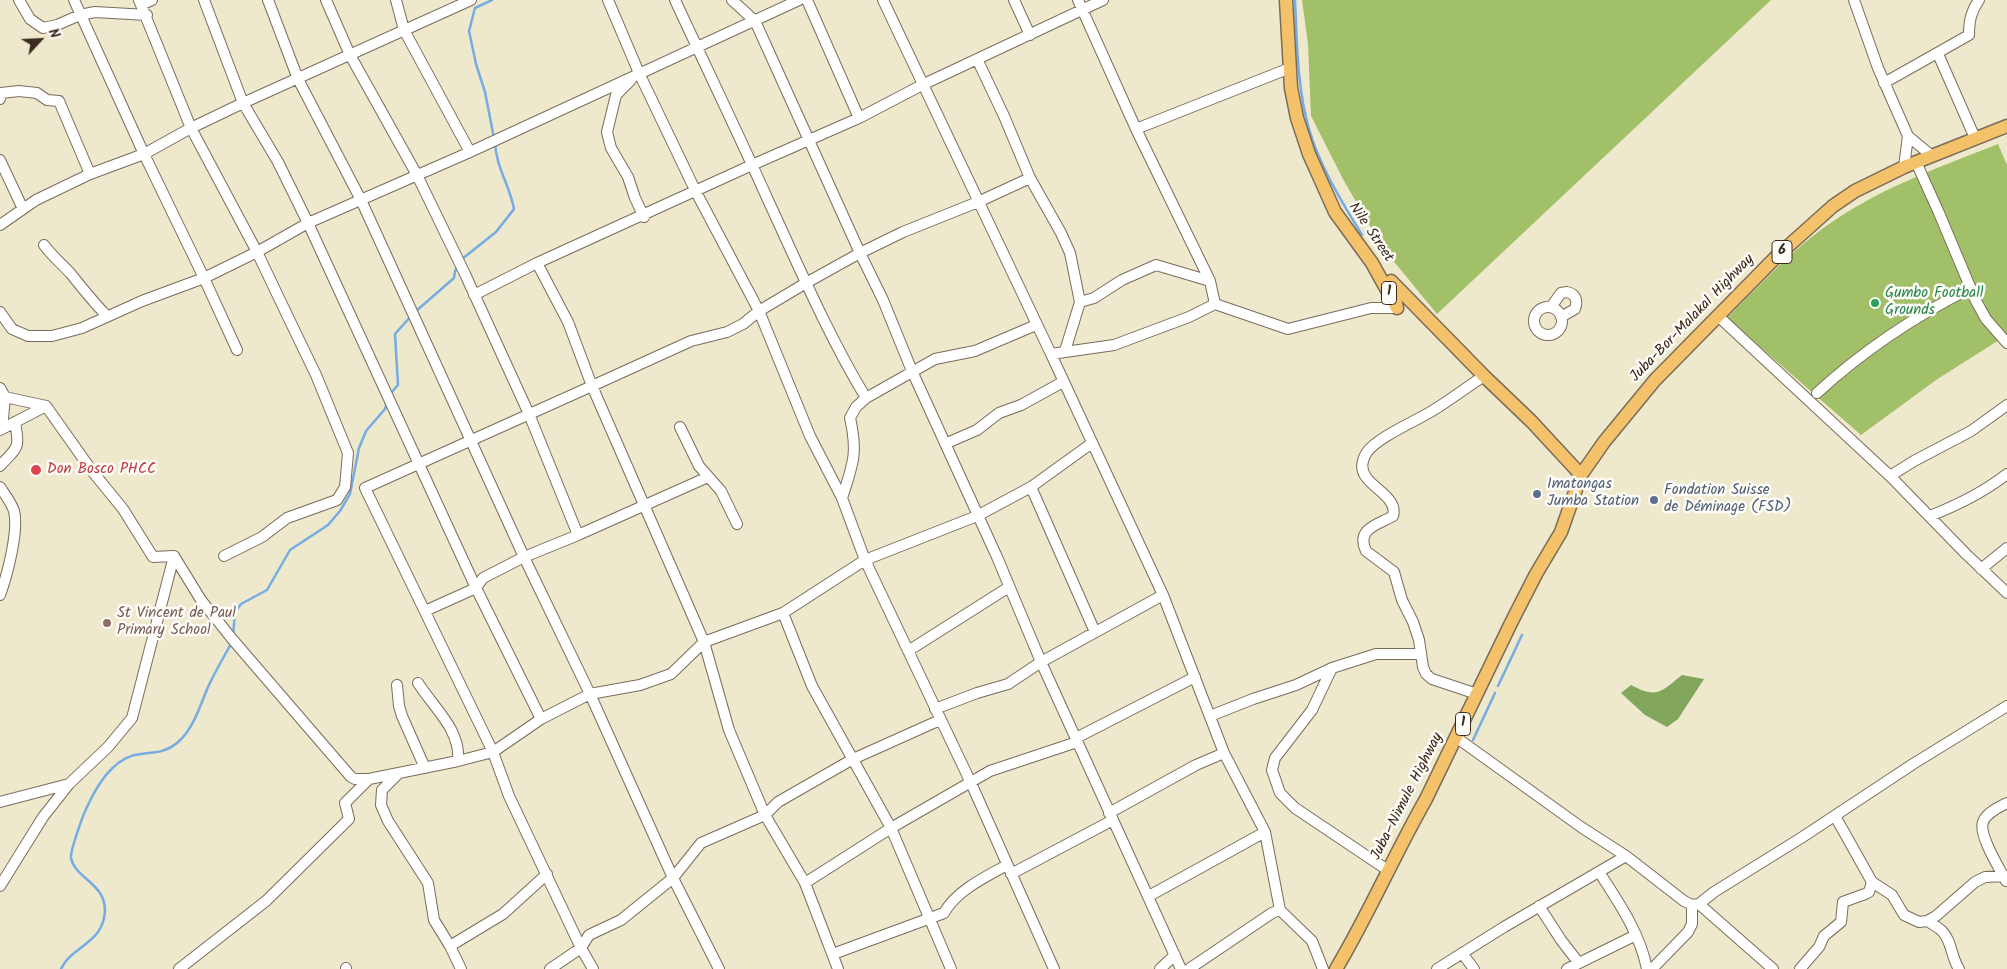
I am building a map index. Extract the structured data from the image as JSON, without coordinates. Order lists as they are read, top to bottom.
{
  "streets": {
    "main road": [
      "Nile Street",
      "6",
      "1",
      "Juba-Bor-Malakal Highway",
      "Juba–Nimule Highway"
    ]
  },
  "crossings": [
    ["Nile Street", "Juba-Bor-Malakal Highway"],
    ["Nile Street", "Juba–Nimule Highway"],
    ["Juba-Bor-Malakal Highway", "Juba–Nimule Highway"]
  ],
  "places": [
    "Gumbo Football Grounds",
    "Don Bosco PHCC",
    "Imatongas Jumba Station",
    "Fondation Suisse de Déminage (FSD)",
    "St Vincent de Paul Primary School"
  ],
  "north": "top right"
}
